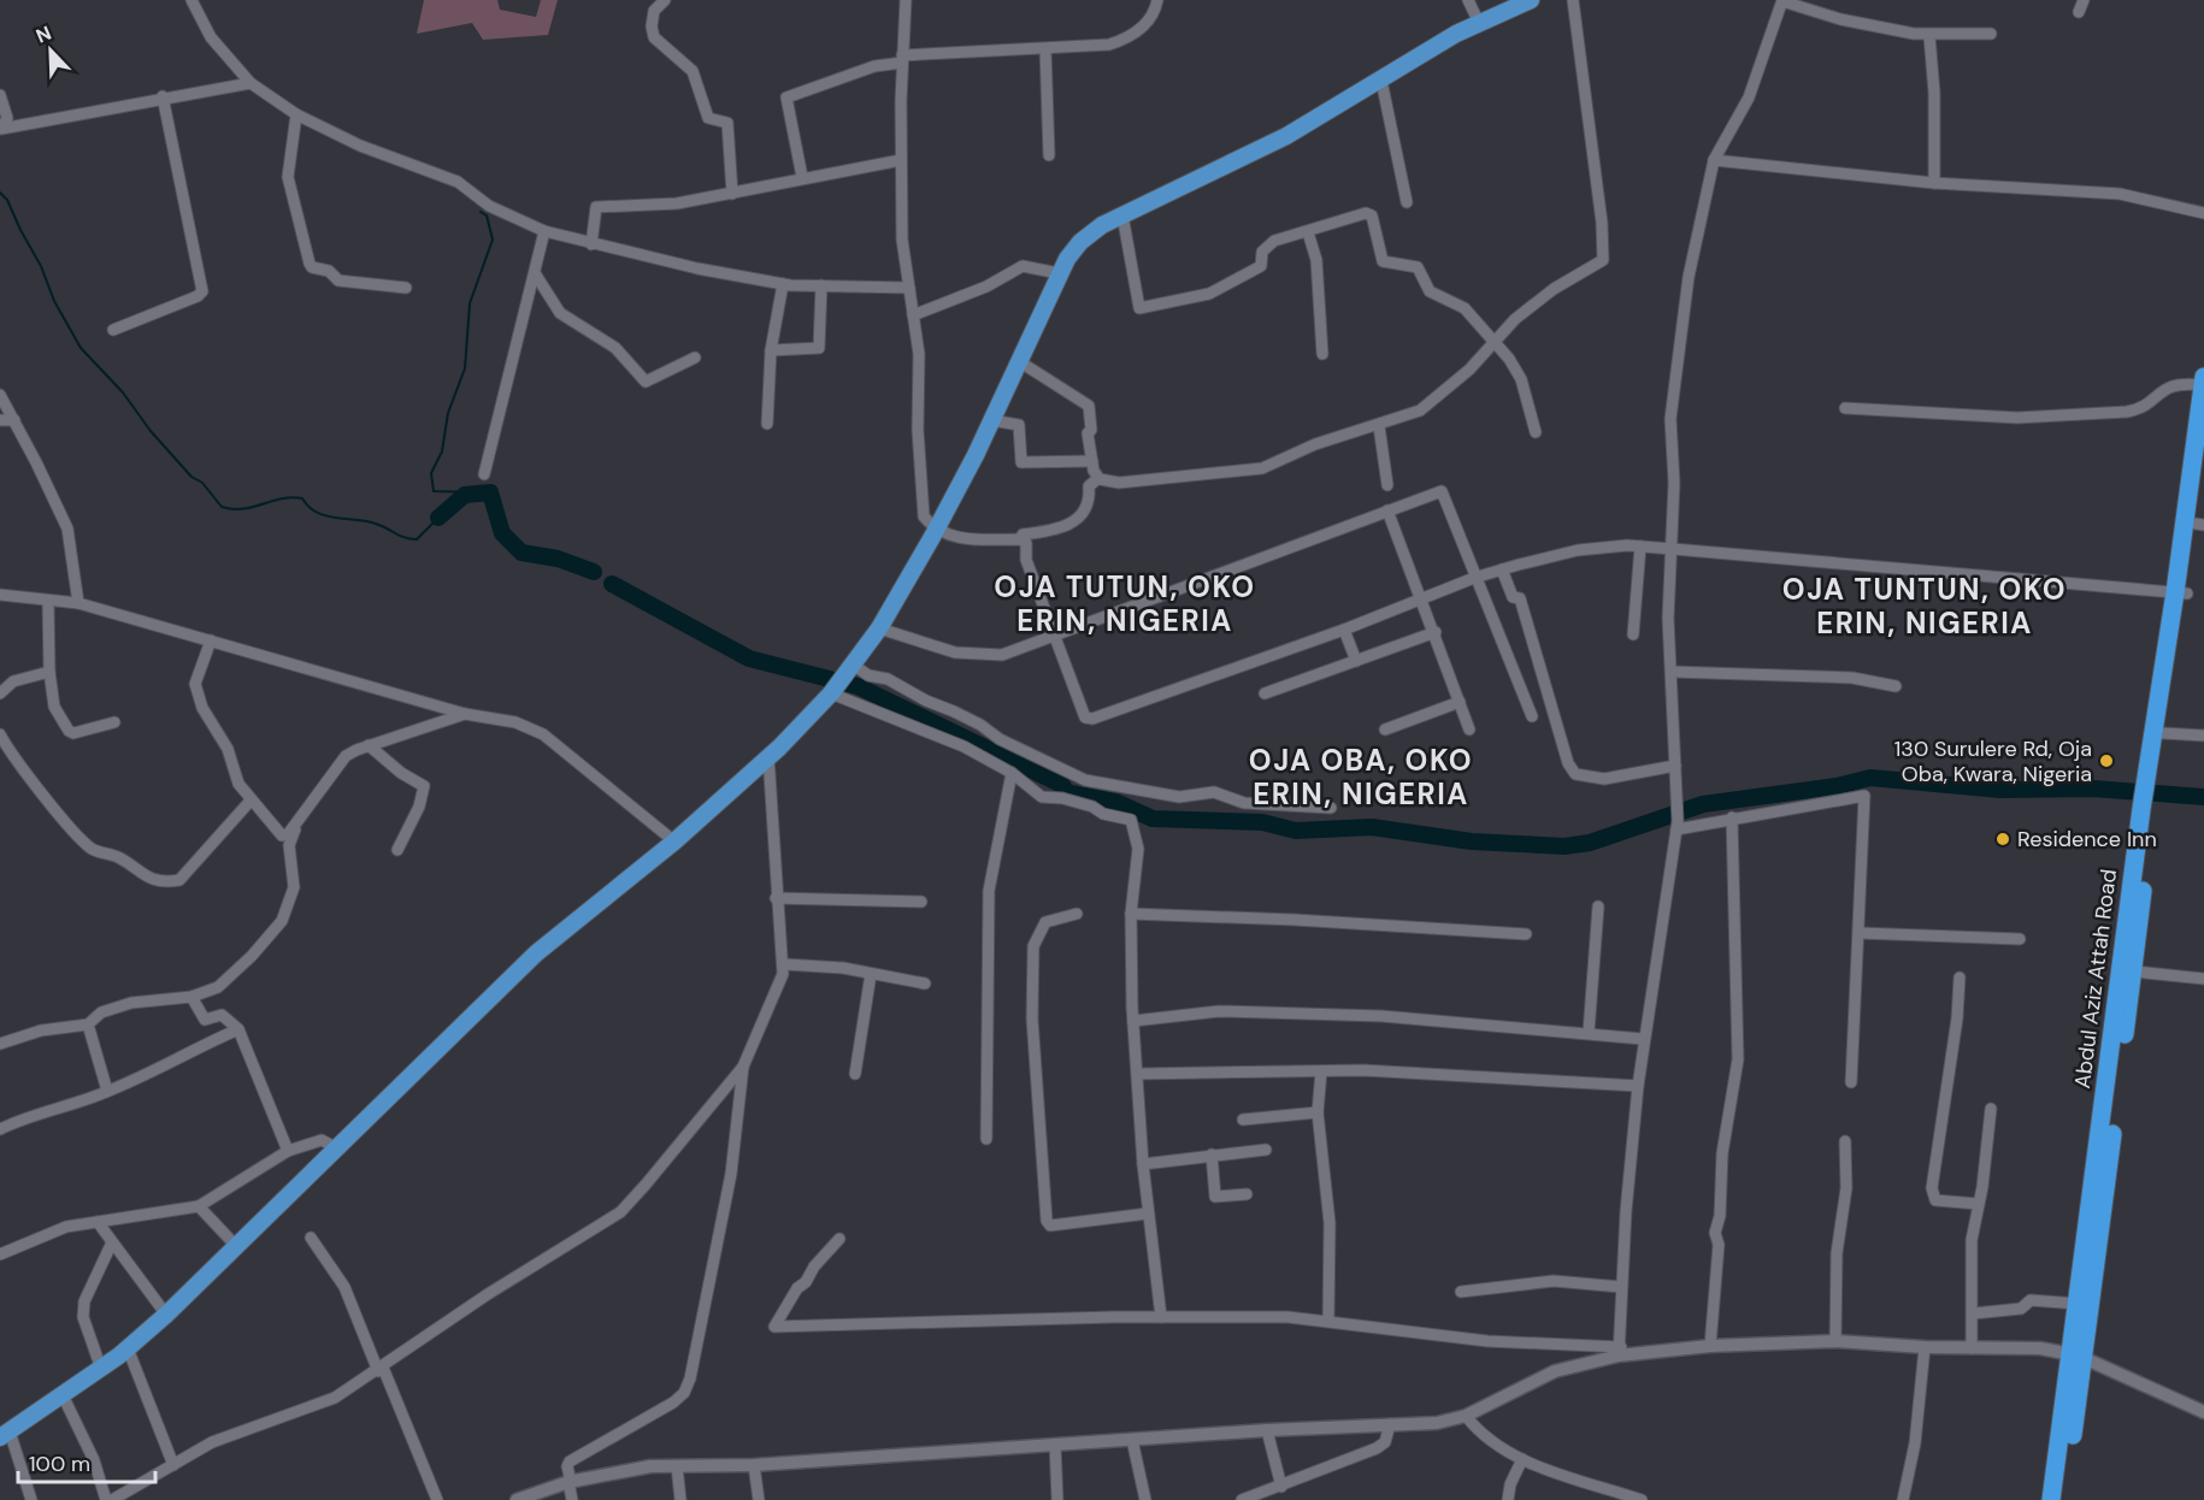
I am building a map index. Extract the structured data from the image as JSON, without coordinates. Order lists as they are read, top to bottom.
{
  "streets": {
    "highway": ["Abdul Aziz Attah Road"]
  },
  "districts": ["OJA TUTUN, OKO ERIN, NIGERIA", "OJA TUNTUN, OKO ERIN, NIGERIA", "OJA OBA, OKO ERIN, NIGERIA"],
  "places": ["130 Surulere Rd, Oja Oba, Kwara, Nigeria", "Residence Inn"],
  "scale_bar": "100 m",
  "north": "top left"
}
